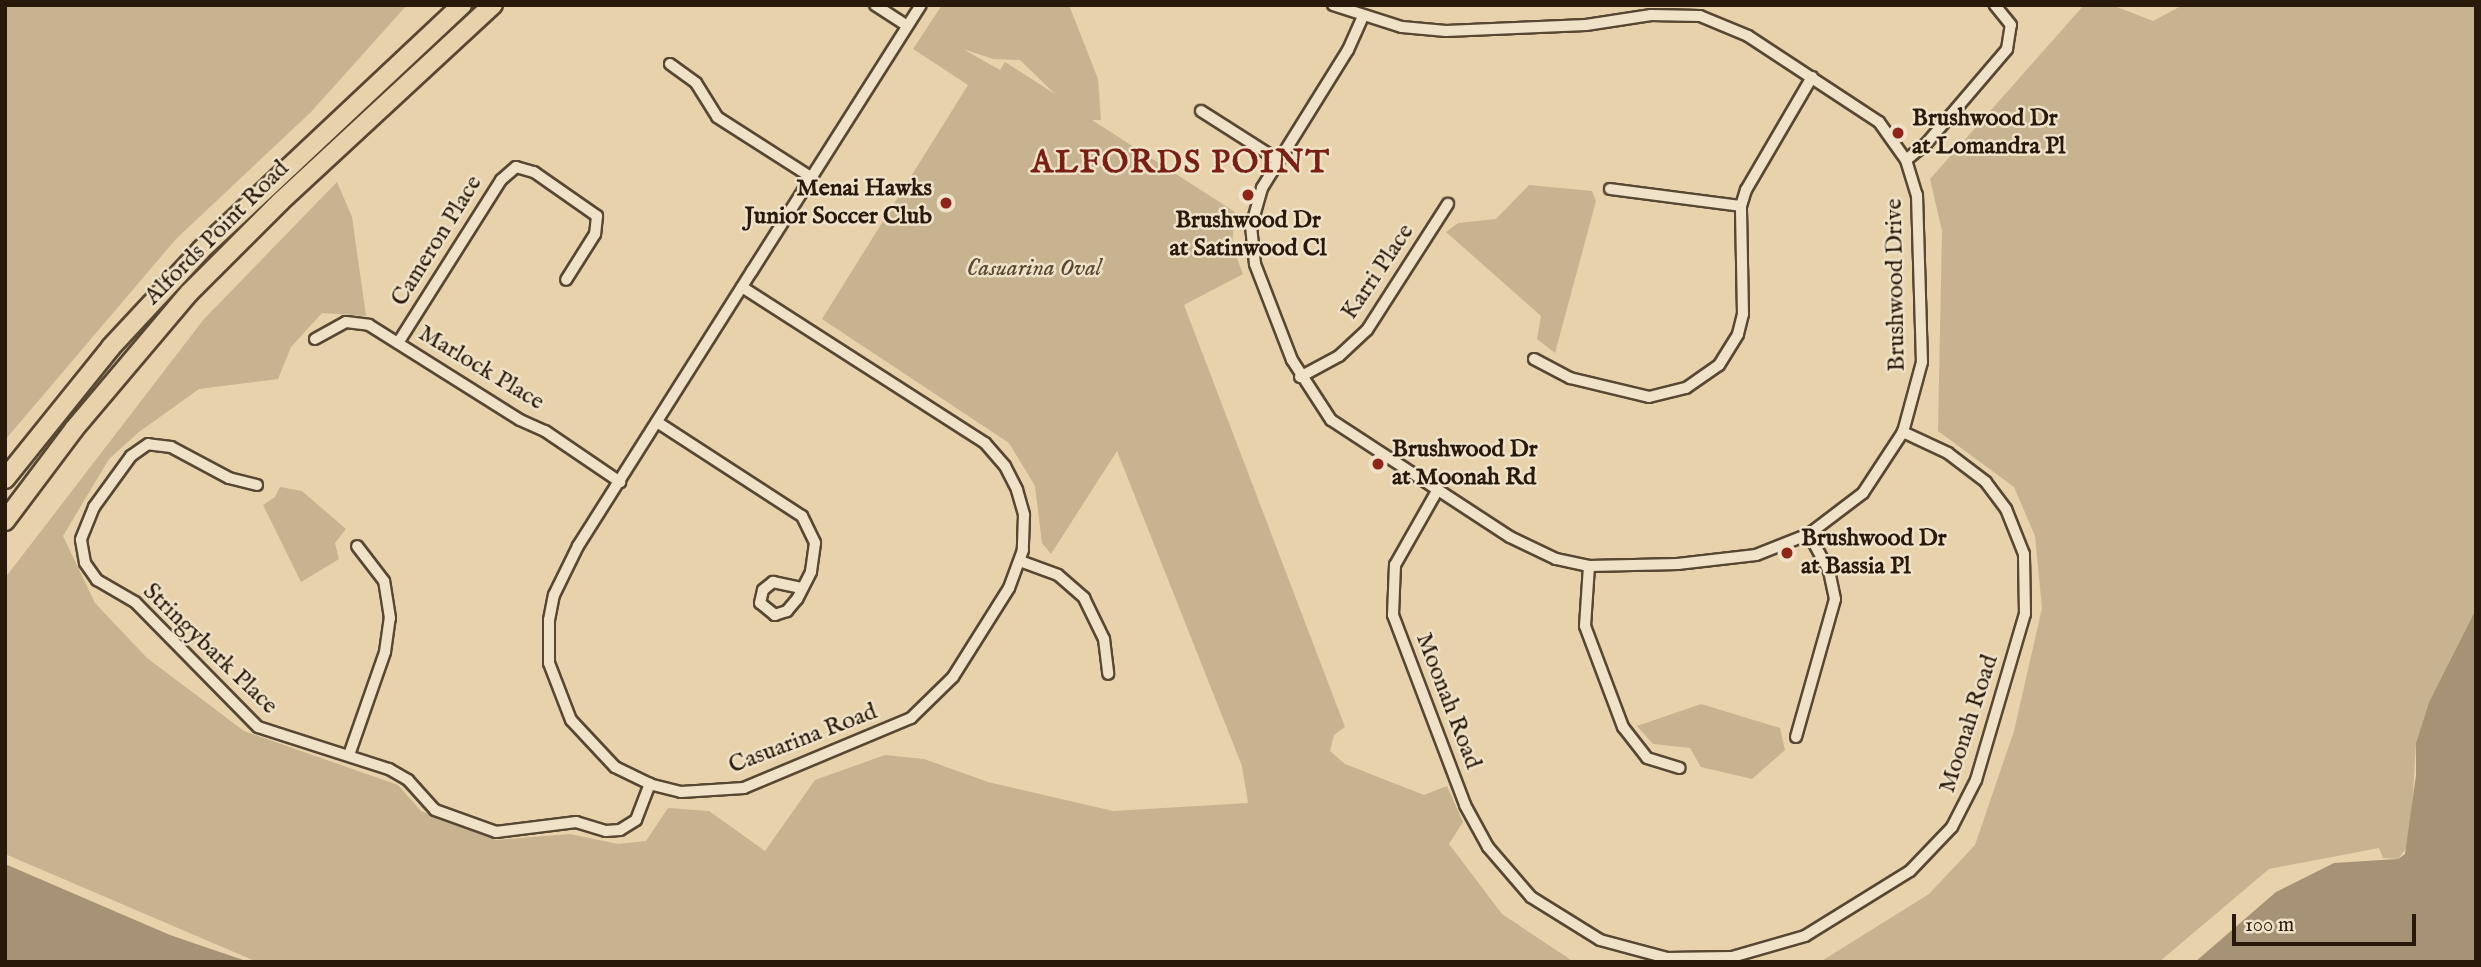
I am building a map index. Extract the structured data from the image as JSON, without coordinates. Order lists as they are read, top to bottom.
{
  "streets": {
    "highway": ["Alfords Point Road"],
    "street": [
      "Cameron Place",
      "Karri Place",
      "Brushwood Drive",
      "Marlock Place",
      "Stringybark Place",
      "Moonah Road",
      "Casuarina Road"
    ]
  },
  "crossings": [
    ["Cameron Place", "Marlock Place"],
    ["Karri Place", "Brushwood Drive"],
    ["Brushwood Drive", "Moonah Road"],
    ["Marlock Place", "Casuarina Road"],
    ["Stringybark Place", "Casuarina Road"]
  ],
  "districts": ["ALFORDS POINT"],
  "parks": ["Casuarina Oval"],
  "places": [
    "Brushwood Dr at Lomandra Pl",
    "Brushwood Dr at Satinwood Cl",
    "Menai Hawks Junior Soccer Club",
    "Brushwood Dr at Moonah Rd",
    "Brushwood Dr at Bassia Pl"
  ],
  "scale_bar": "100 m"
}
